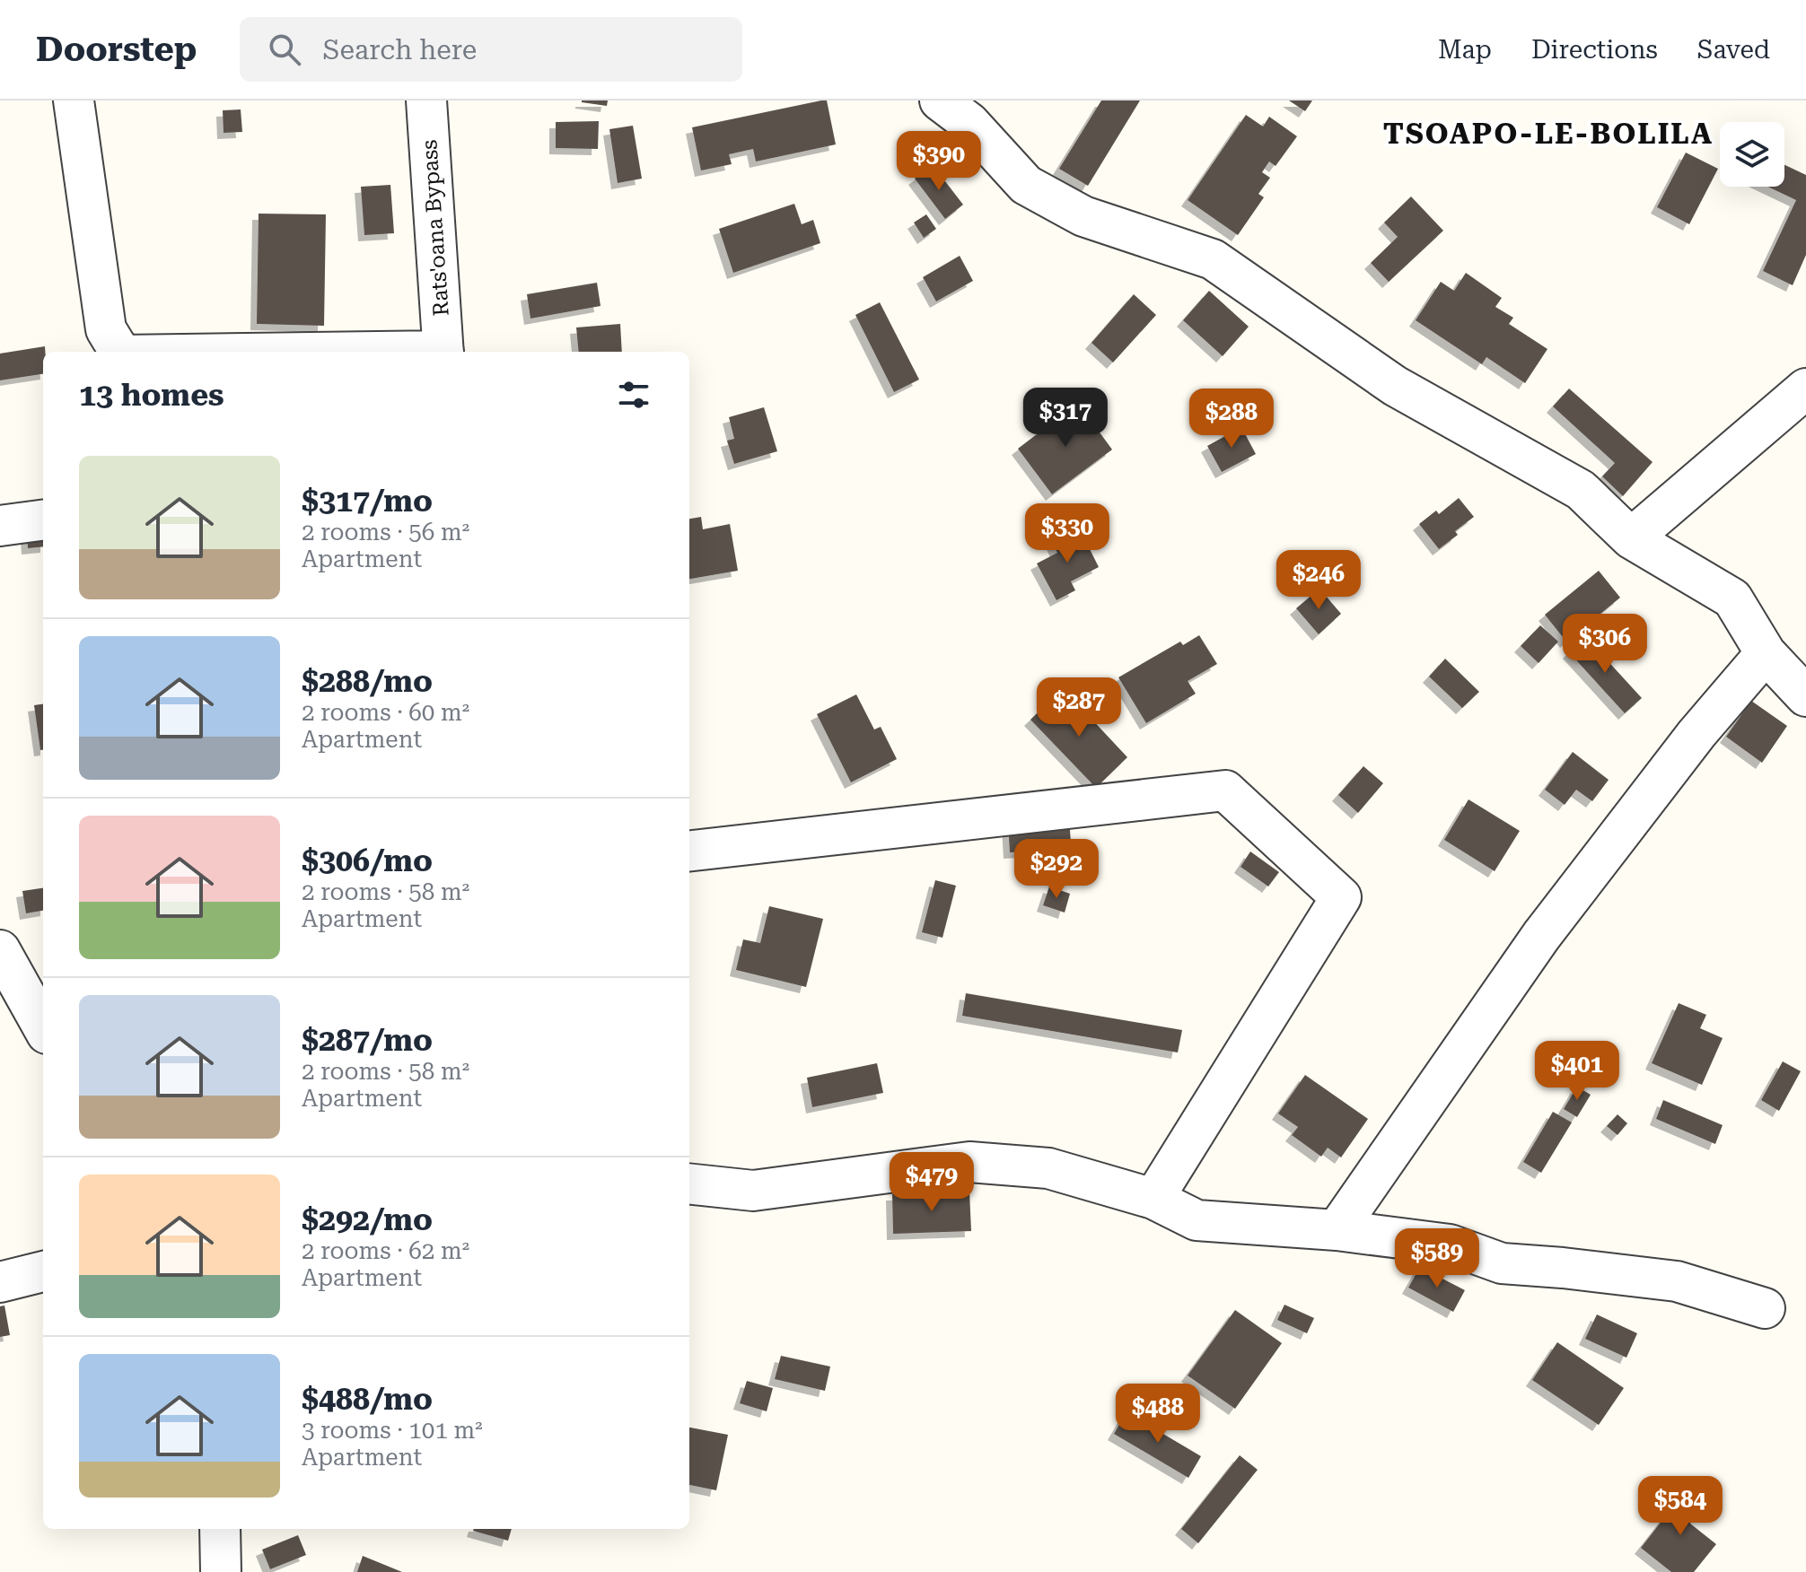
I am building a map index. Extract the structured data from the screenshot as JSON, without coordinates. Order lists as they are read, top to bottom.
{
  "streets": {
    "street": ["Rats'oana Bypass"]
  },
  "districts": ["TSOAPO-LE-BOLILA"],
  "page": {
    "header": "Doorstep",
    "search": "Search here",
    "nav": ["Map", "Directions", "Saved"],
    "price": [
      "$390",
      "$317",
      "$288",
      "$330",
      "$246",
      "$306",
      "$287",
      "$292",
      "$401",
      "$479",
      "$589",
      "$488",
      "$584"
    ],
    "heading": "13 homes",
    "list": [
      {
        "name": "$317/mo",
        "note": "2 rooms · 56 m² · Apartment"
      },
      {
        "name": "$288/mo",
        "note": "2 rooms · 60 m² · Apartment"
      },
      {
        "name": "$306/mo",
        "note": "2 rooms · 58 m² · Apartment"
      },
      {
        "name": "$287/mo",
        "note": "2 rooms · 58 m² · Apartment"
      },
      {
        "name": "$292/mo",
        "note": "2 rooms · 62 m² · Apartment"
      },
      {
        "name": "$488/mo",
        "note": "3 rooms · 101 m² · Apartment"
      }
    ]
  }
}
